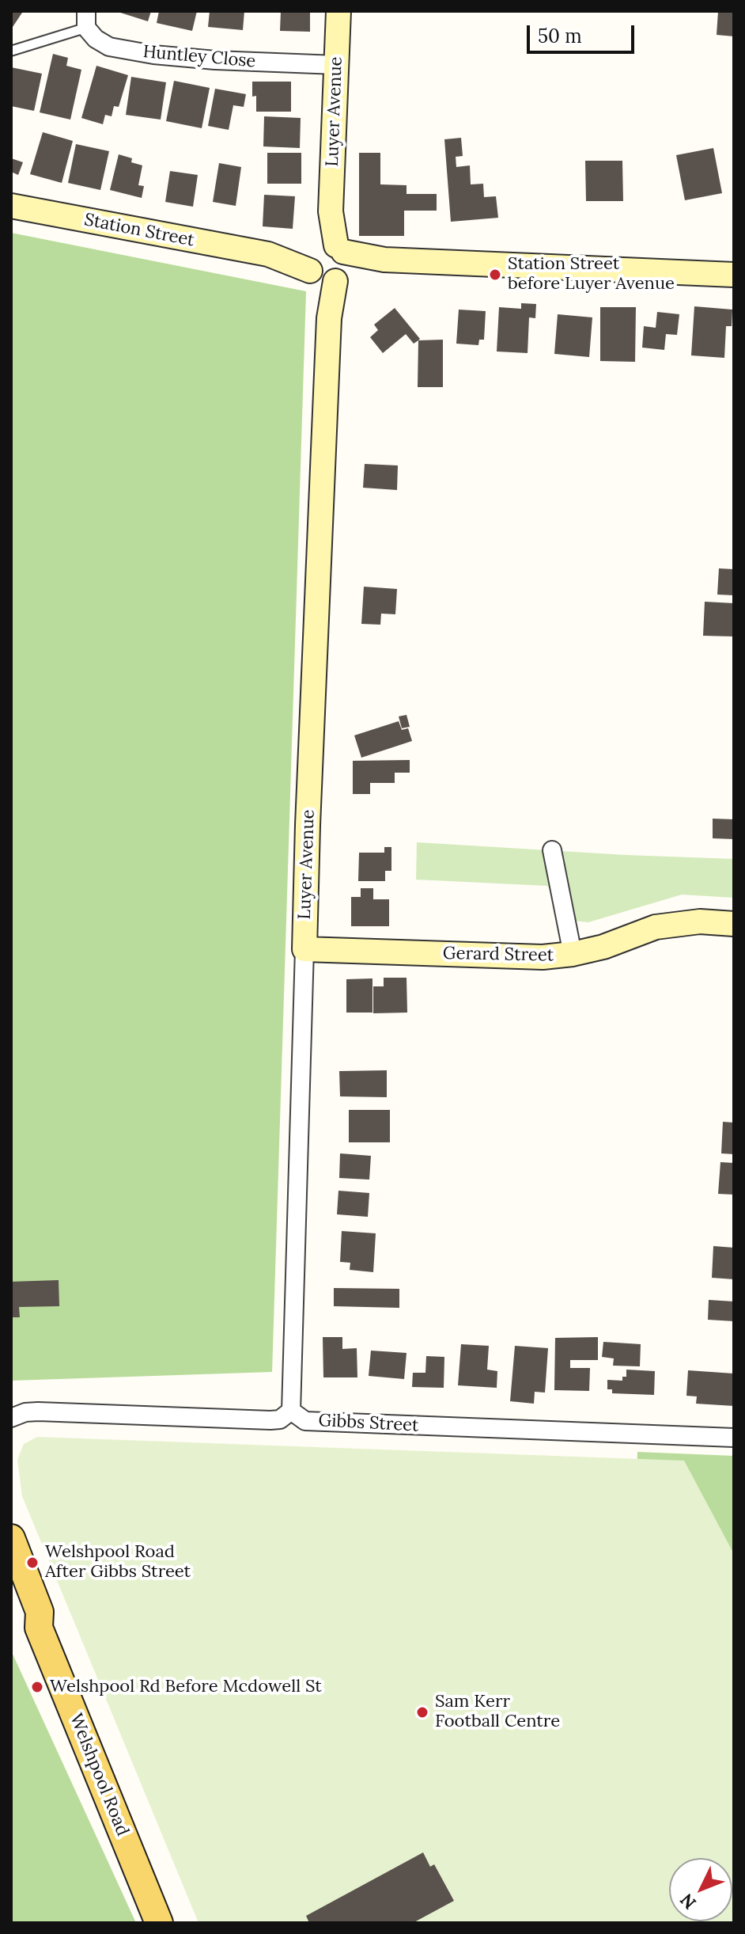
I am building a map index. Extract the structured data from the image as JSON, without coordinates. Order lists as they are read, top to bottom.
{
  "streets": {
    "main road": ["Welshpool Road"],
    "street": [
      "Huntley Close",
      "Luyer Avenue",
      "Station Street",
      "Gerard Street",
      "Gibbs Street"
    ]
  },
  "crossings": [
    ["Huntley Close", "Luyer Avenue"],
    ["Luyer Avenue", "Station Street"],
    ["Luyer Avenue", "Gerard Street"],
    ["Luyer Avenue", "Gibbs Street"]
  ],
  "places": [
    "Station Street before Luyer Avenue",
    "Welshpool Road After Gibbs Street",
    "Welshpool Rd Before Mcdowell St",
    "Sam Kerr Football Centre"
  ],
  "scale_bar": "50 m",
  "north": "bottom left"
}
